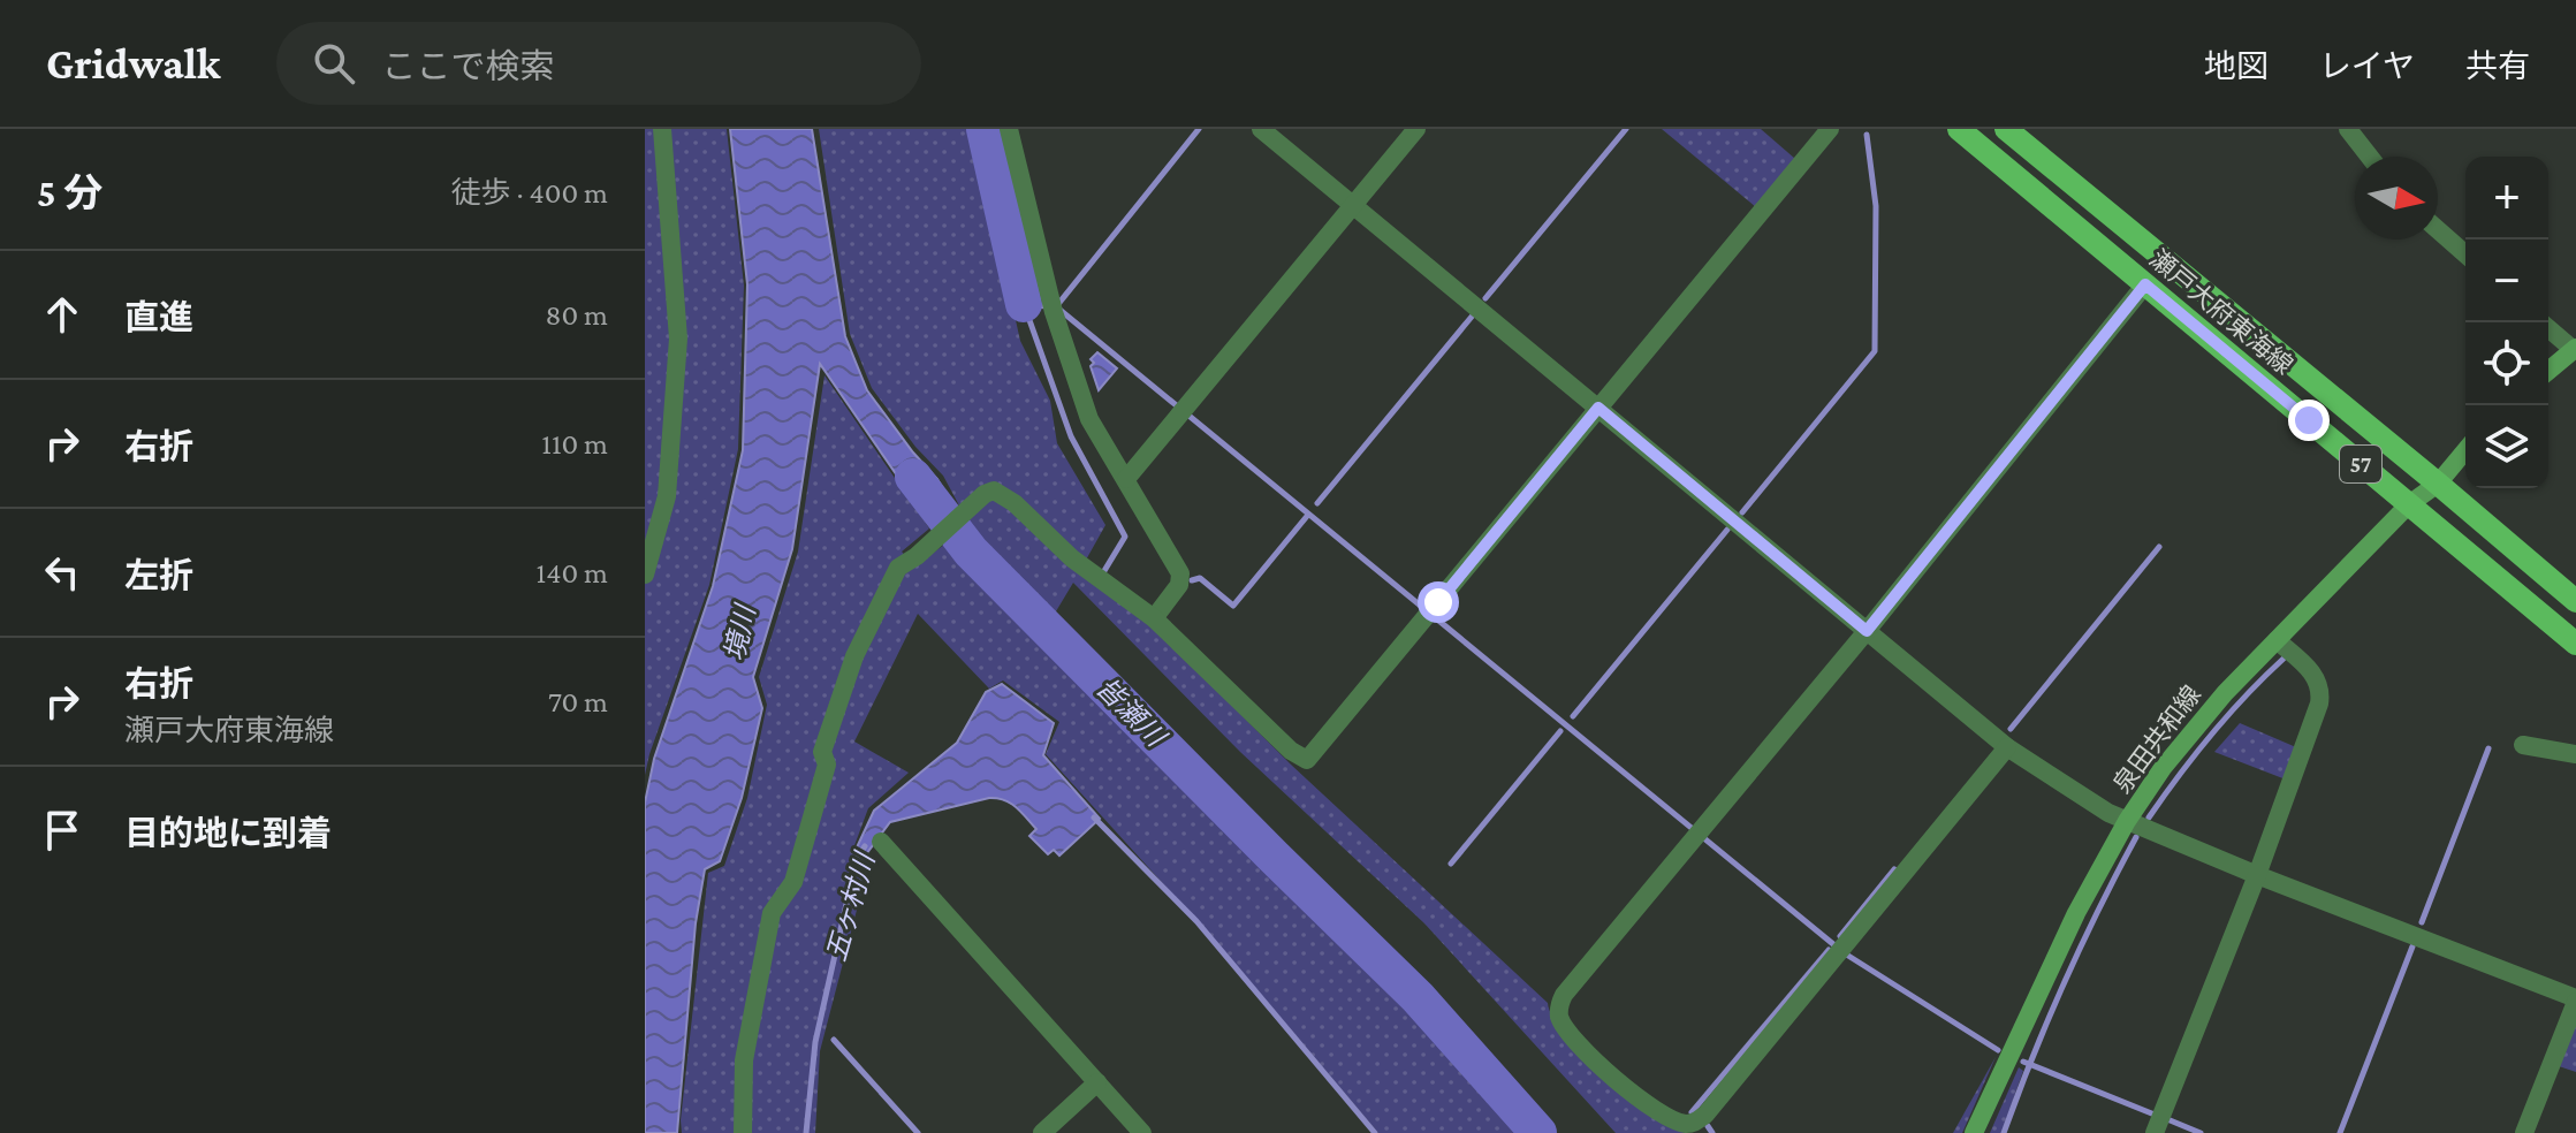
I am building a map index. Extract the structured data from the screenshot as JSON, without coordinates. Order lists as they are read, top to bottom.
{
  "streets": {
    "main road": ["瀬戸大府東海線", "57", "泉田共和線"]
  },
  "crossings": [
    ["瀬戸大府東海線", "泉田共和線"]
  ],
  "water": ["境川", "皆瀬川", "五ヶ村川"],
  "north": "right",
  "page": {
    "header": "Gridwalk",
    "search": "ここで検索",
    "nav": ["地図", "レイヤ", "共有"],
    "heading": ["5 分", "徒歩 · 400 m"],
    "map_buttons": ["+", "−"],
    "list": [
      ["直進", "80 m"],
      ["右折", "110 m"],
      ["左折", "140 m"],
      ["右折", "瀬戸大府東海線", "70 m"],
      "目的地に到着"
    ]
  }
}
